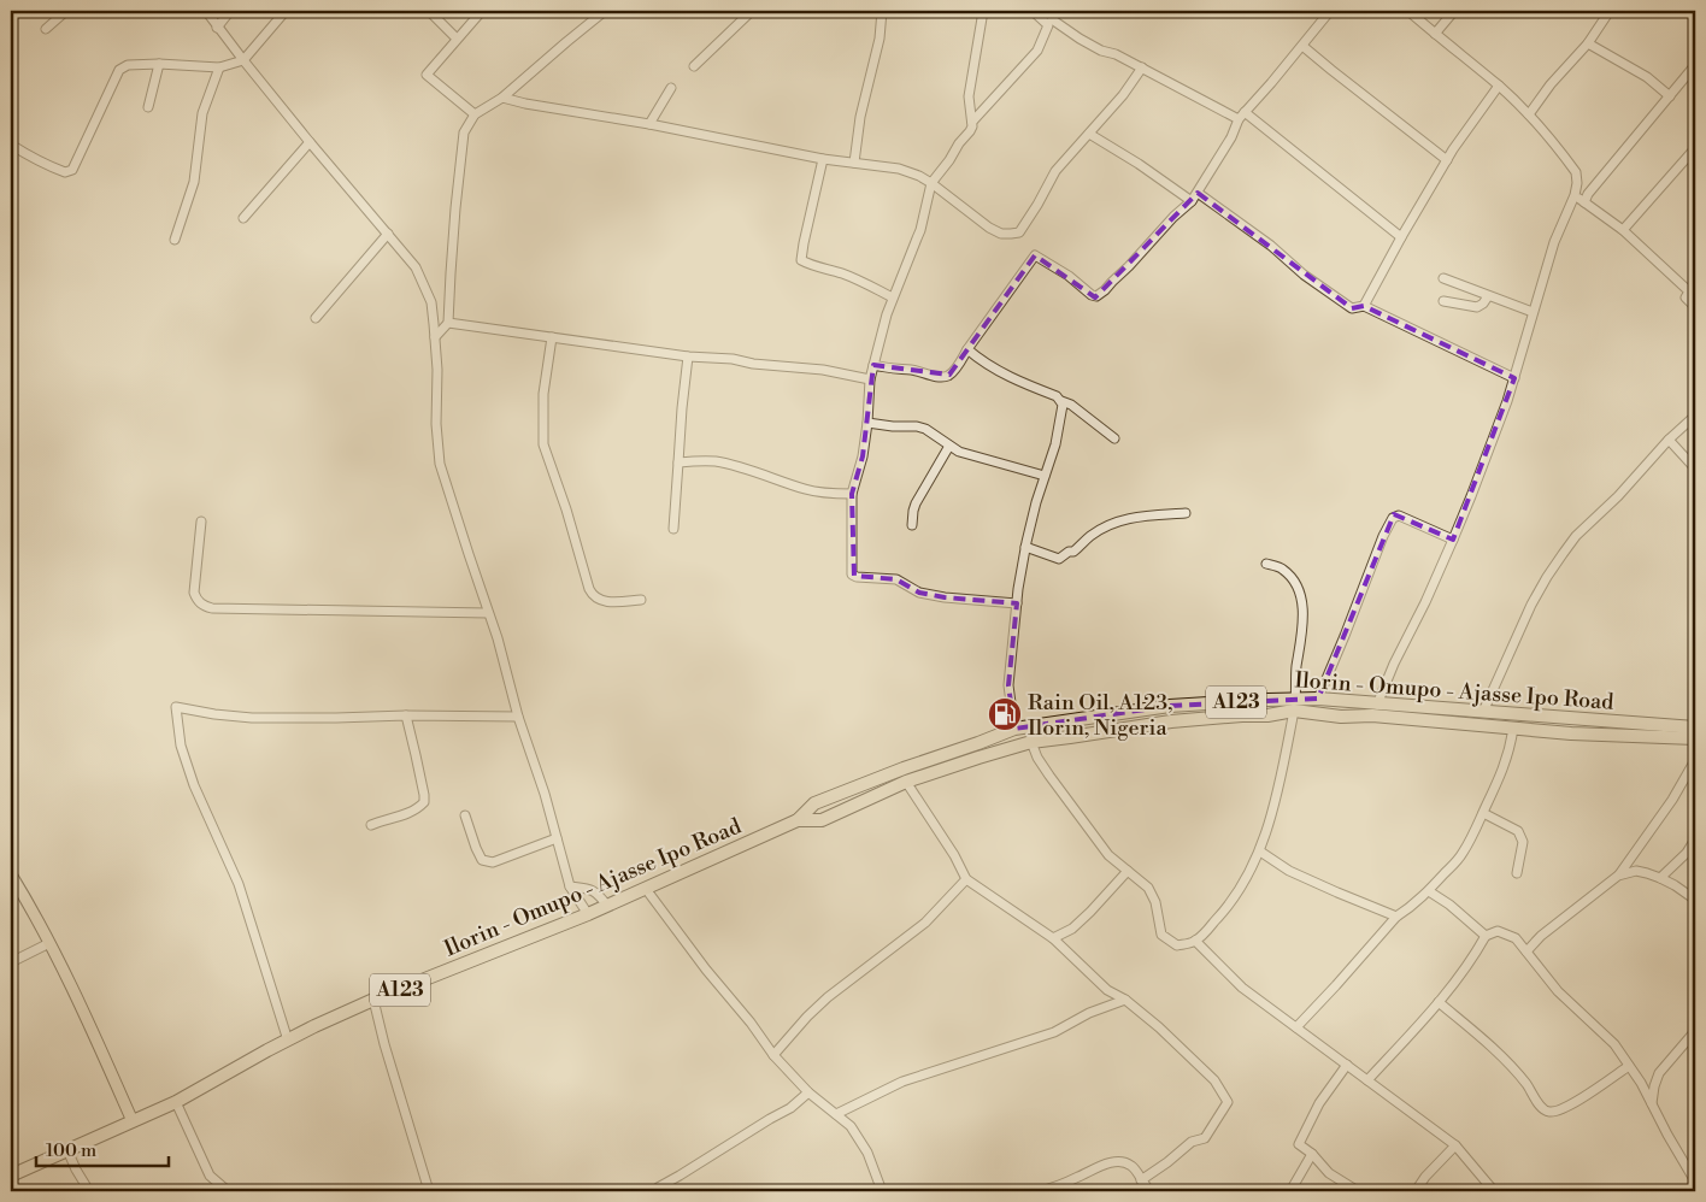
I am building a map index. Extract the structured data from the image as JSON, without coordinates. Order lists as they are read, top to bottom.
{
  "streets": {
    "highway": ["Ilorin - Omupo - Ajasse Ipo Road", "A123"]
  },
  "places": {
    "fuel station": ["Rain Oil, A123, Ilorin, Nigeria"]
  },
  "scale_bar": "100 m"
}
